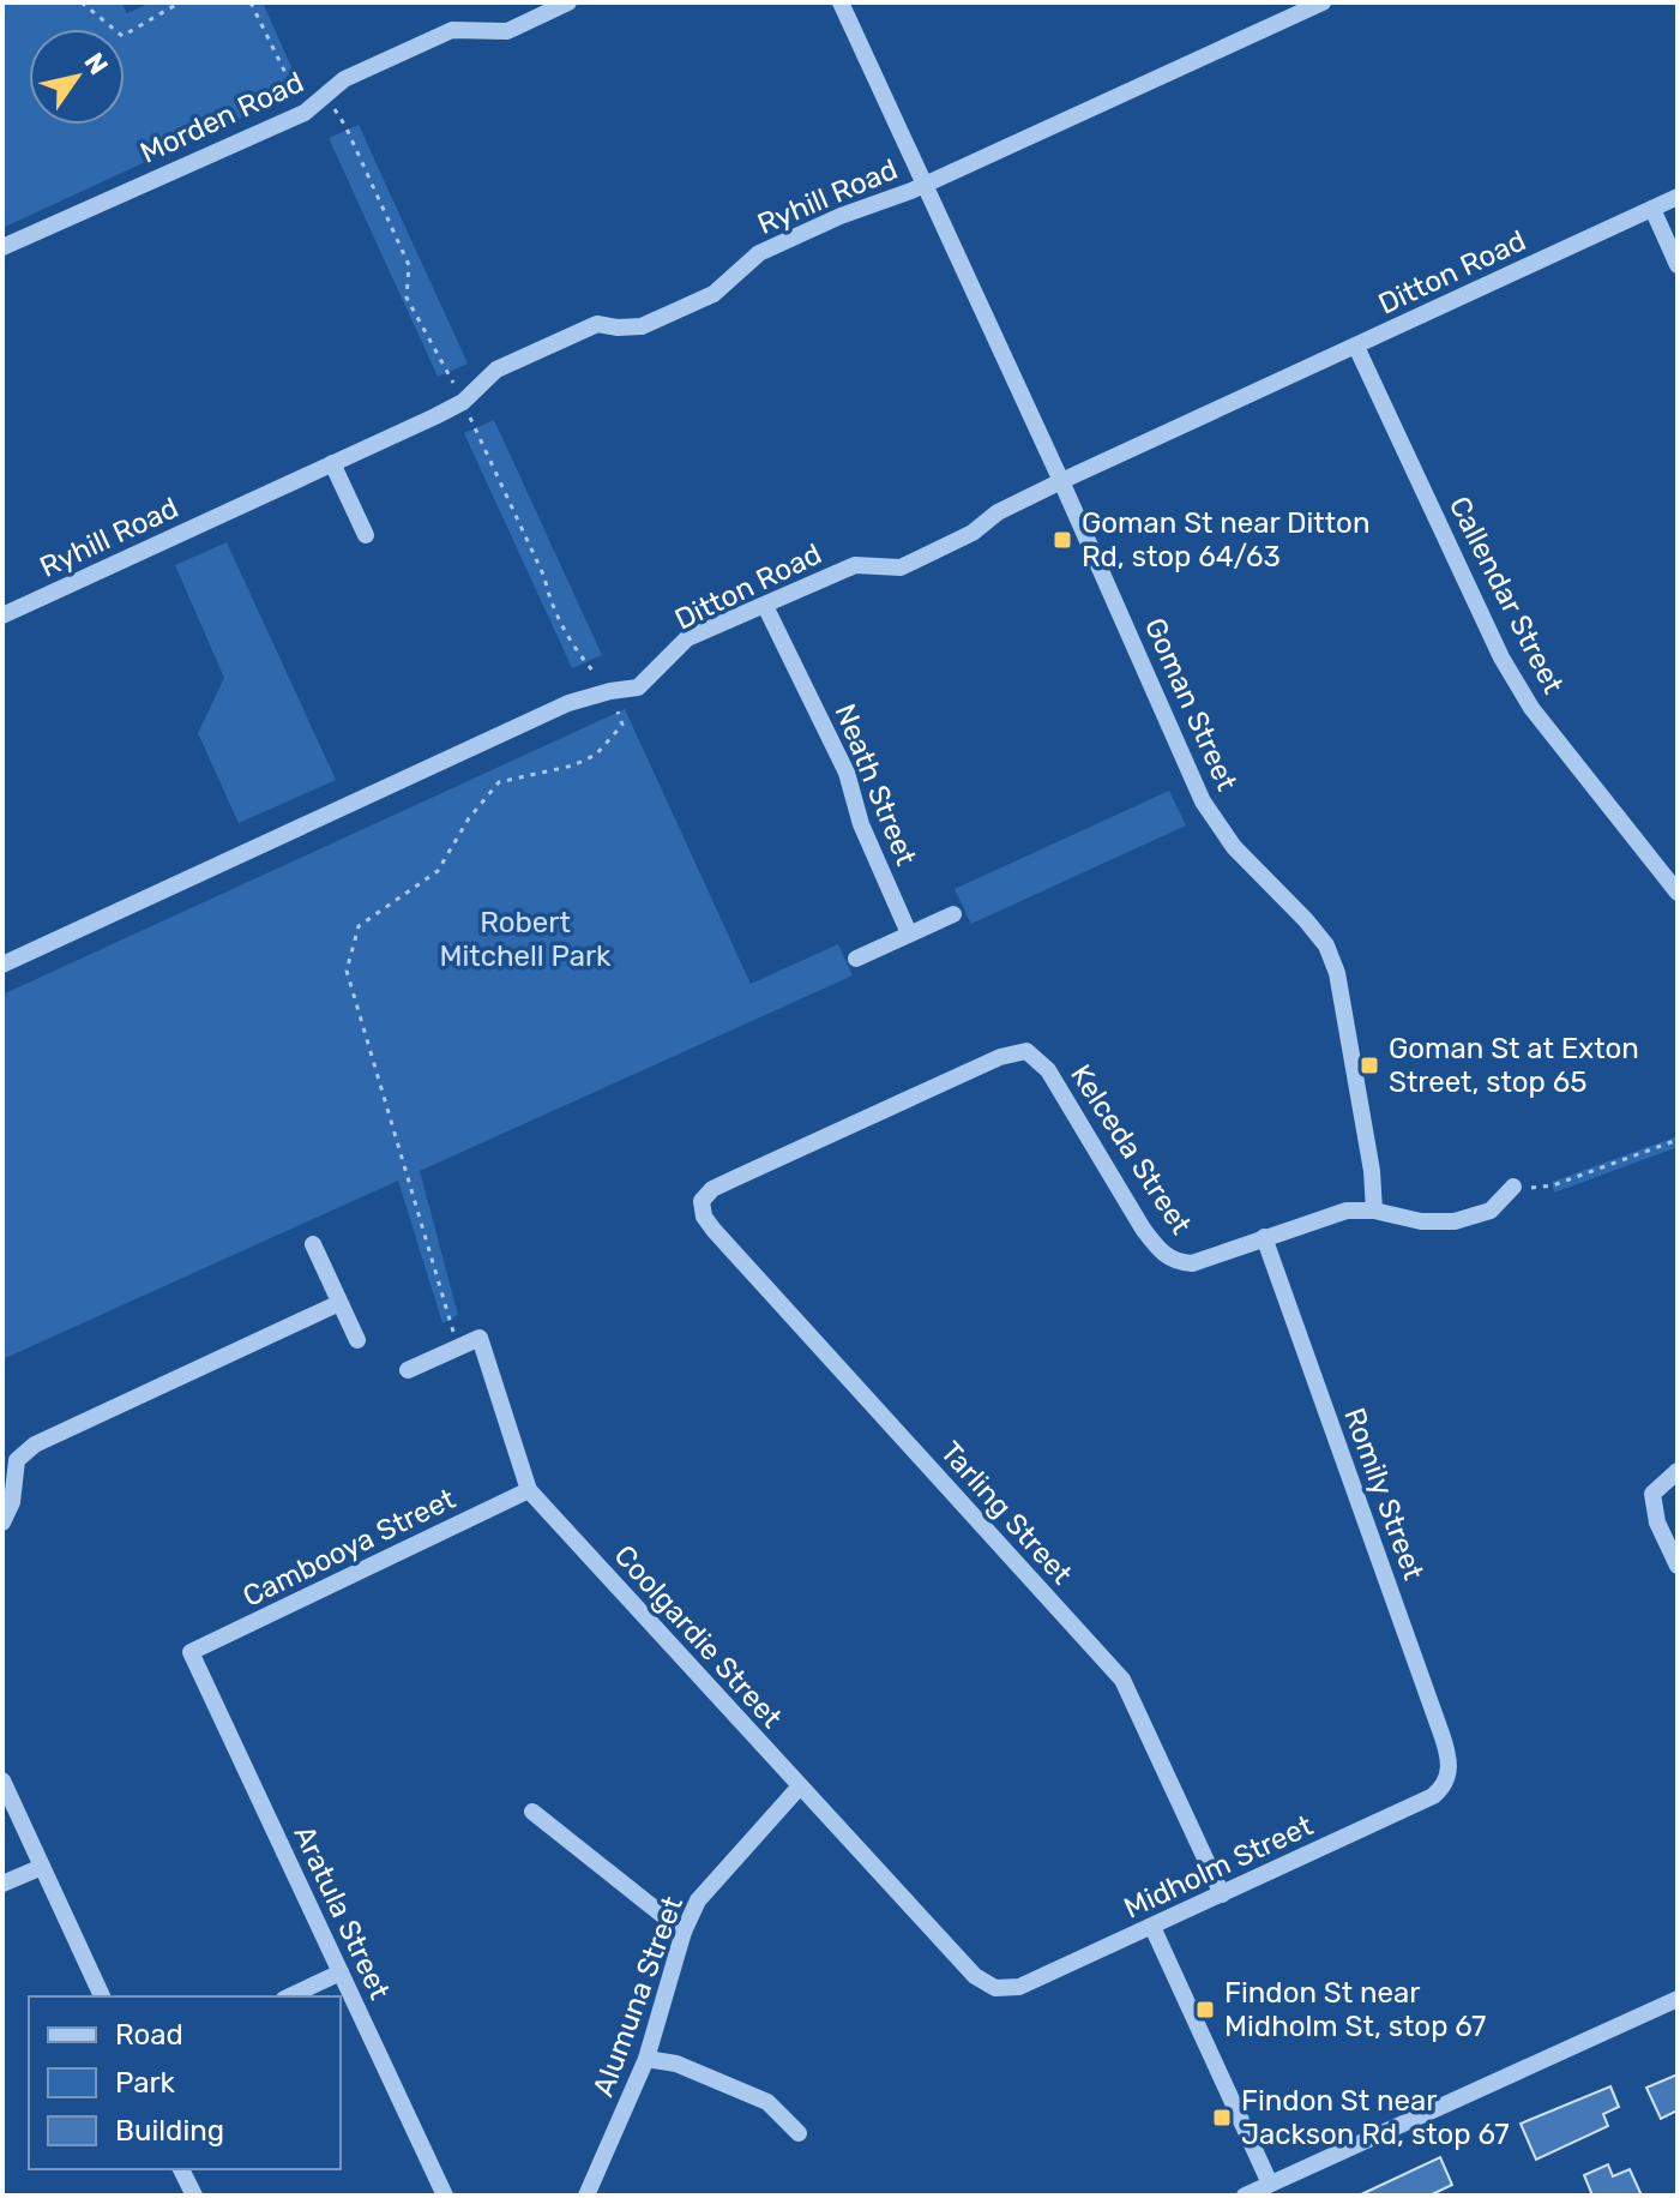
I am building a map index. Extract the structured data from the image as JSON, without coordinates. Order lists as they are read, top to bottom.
{
  "streets": {
    "street": [
      "Morden Road",
      "Ryhill Road",
      "Ditton Road",
      "Callendar Street",
      "Goman Street",
      "Neath Street",
      "Kelceda Street",
      "Romily Street",
      "Tarling Street",
      "Cambooya Street",
      "Coolgardie Street",
      "Midholm Street",
      "Aratula Street",
      "Alumuna Street"
    ]
  },
  "crossings": [
    ["Ryhill Road", "Goman Street"],
    ["Ditton Road", "Callendar Street"],
    ["Ditton Road", "Goman Street"],
    ["Ditton Road", "Neath Street"],
    ["Goman Street", "Kelceda Street"],
    ["Kelceda Street", "Romily Street"],
    ["Kelceda Street", "Tarling Street"],
    ["Romily Street", "Midholm Street"],
    ["Tarling Street", "Midholm Street"],
    ["Cambooya Street", "Coolgardie Street"],
    ["Cambooya Street", "Aratula Street"],
    ["Coolgardie Street", "Midholm Street"],
    ["Coolgardie Street", "Alumuna Street"]
  ],
  "parks": ["Robert Mitchell Park"],
  "places": {
    "transit": [
      "Goman St near Ditton Rd, stop 64/63",
      "Goman St at Exton Street, stop 65",
      "Findon St near Midholm St, stop 67",
      "Findon St near Jackson Rd, stop 67"
    ]
  },
  "legend": ["Road", "Park", "Building"],
  "north": "top right"
}
